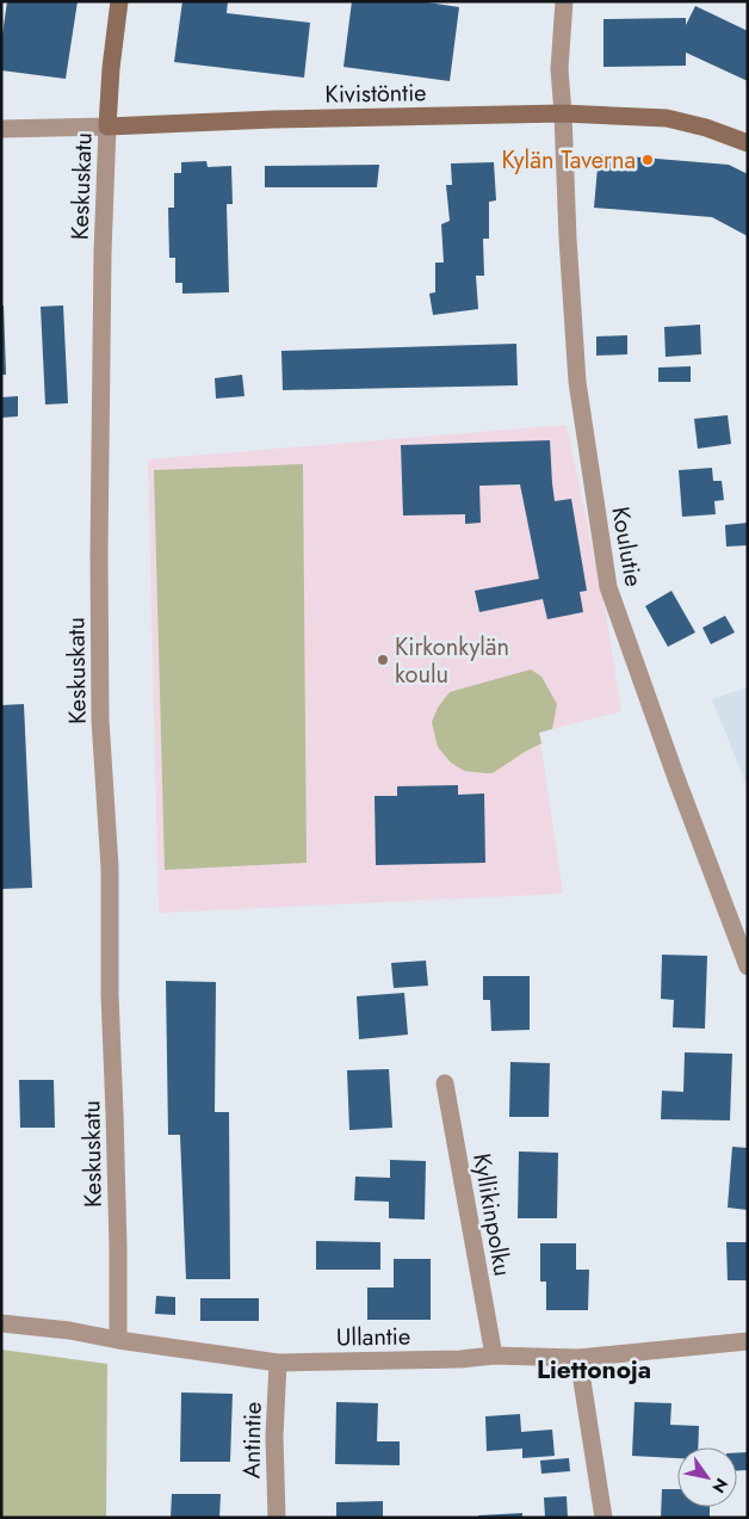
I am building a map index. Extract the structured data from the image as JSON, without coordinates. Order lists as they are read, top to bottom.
{
  "streets": {
    "main road": ["Kivistöntie", "Keskuskatu"],
    "street": [
      "Koulutie",
      "Kyllikinpolku",
      "Ullantie",
      "Antintie"
    ]
  },
  "crossings": [
    ["Kivistöntie", "Keskuskatu"],
    ["Kivistöntie", "Koulutie"],
    ["Keskuskatu", "Ullantie"],
    ["Kyllikinpolku", "Ullantie"],
    ["Ullantie", "Antintie"]
  ],
  "districts": ["Liettonoja"],
  "places": ["Kylän Taverna", "Kirkonkylän koulu"],
  "north": "bottom right"
}
